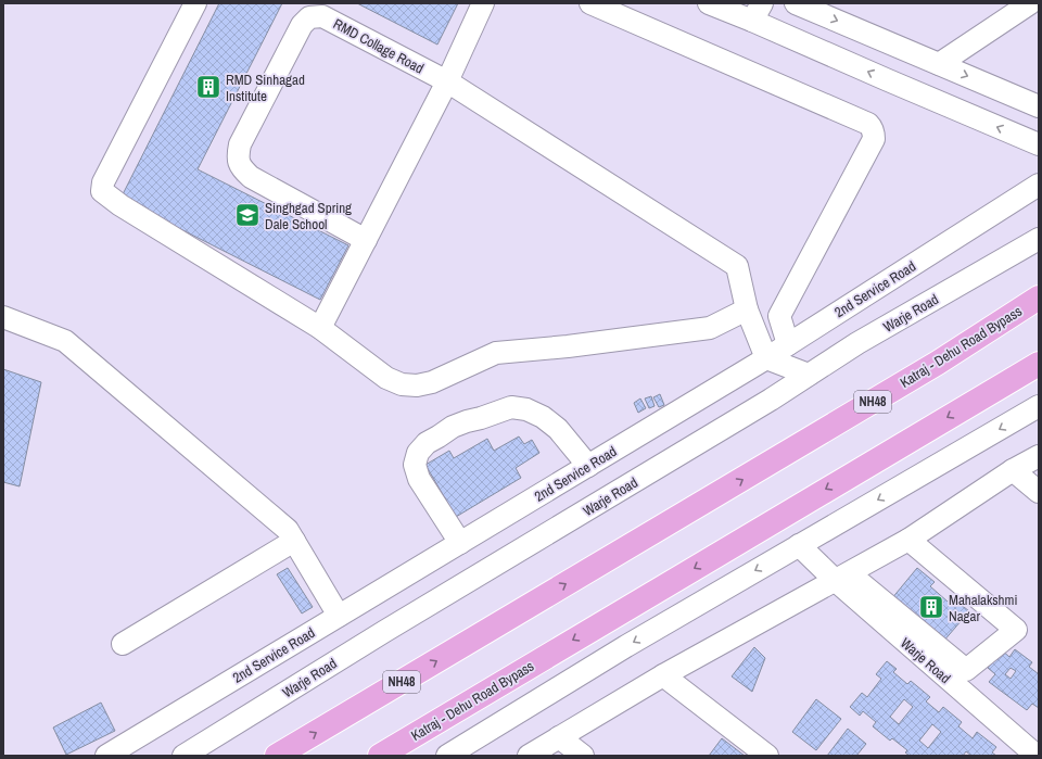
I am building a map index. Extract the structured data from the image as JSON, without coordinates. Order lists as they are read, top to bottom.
{
  "streets": {
    "highway": ["Katraj - Dehu Road Bypass", "NH48"],
    "street": ["RMD Collage Road", "2nd Service Road", "Warje Road"]
  },
  "places": {
    "building": ["RMD Sinhagad Institute", "Mahalakshmi Nagar"],
    "school or university": ["Singhgad Spring Dale School"]
  }
}
